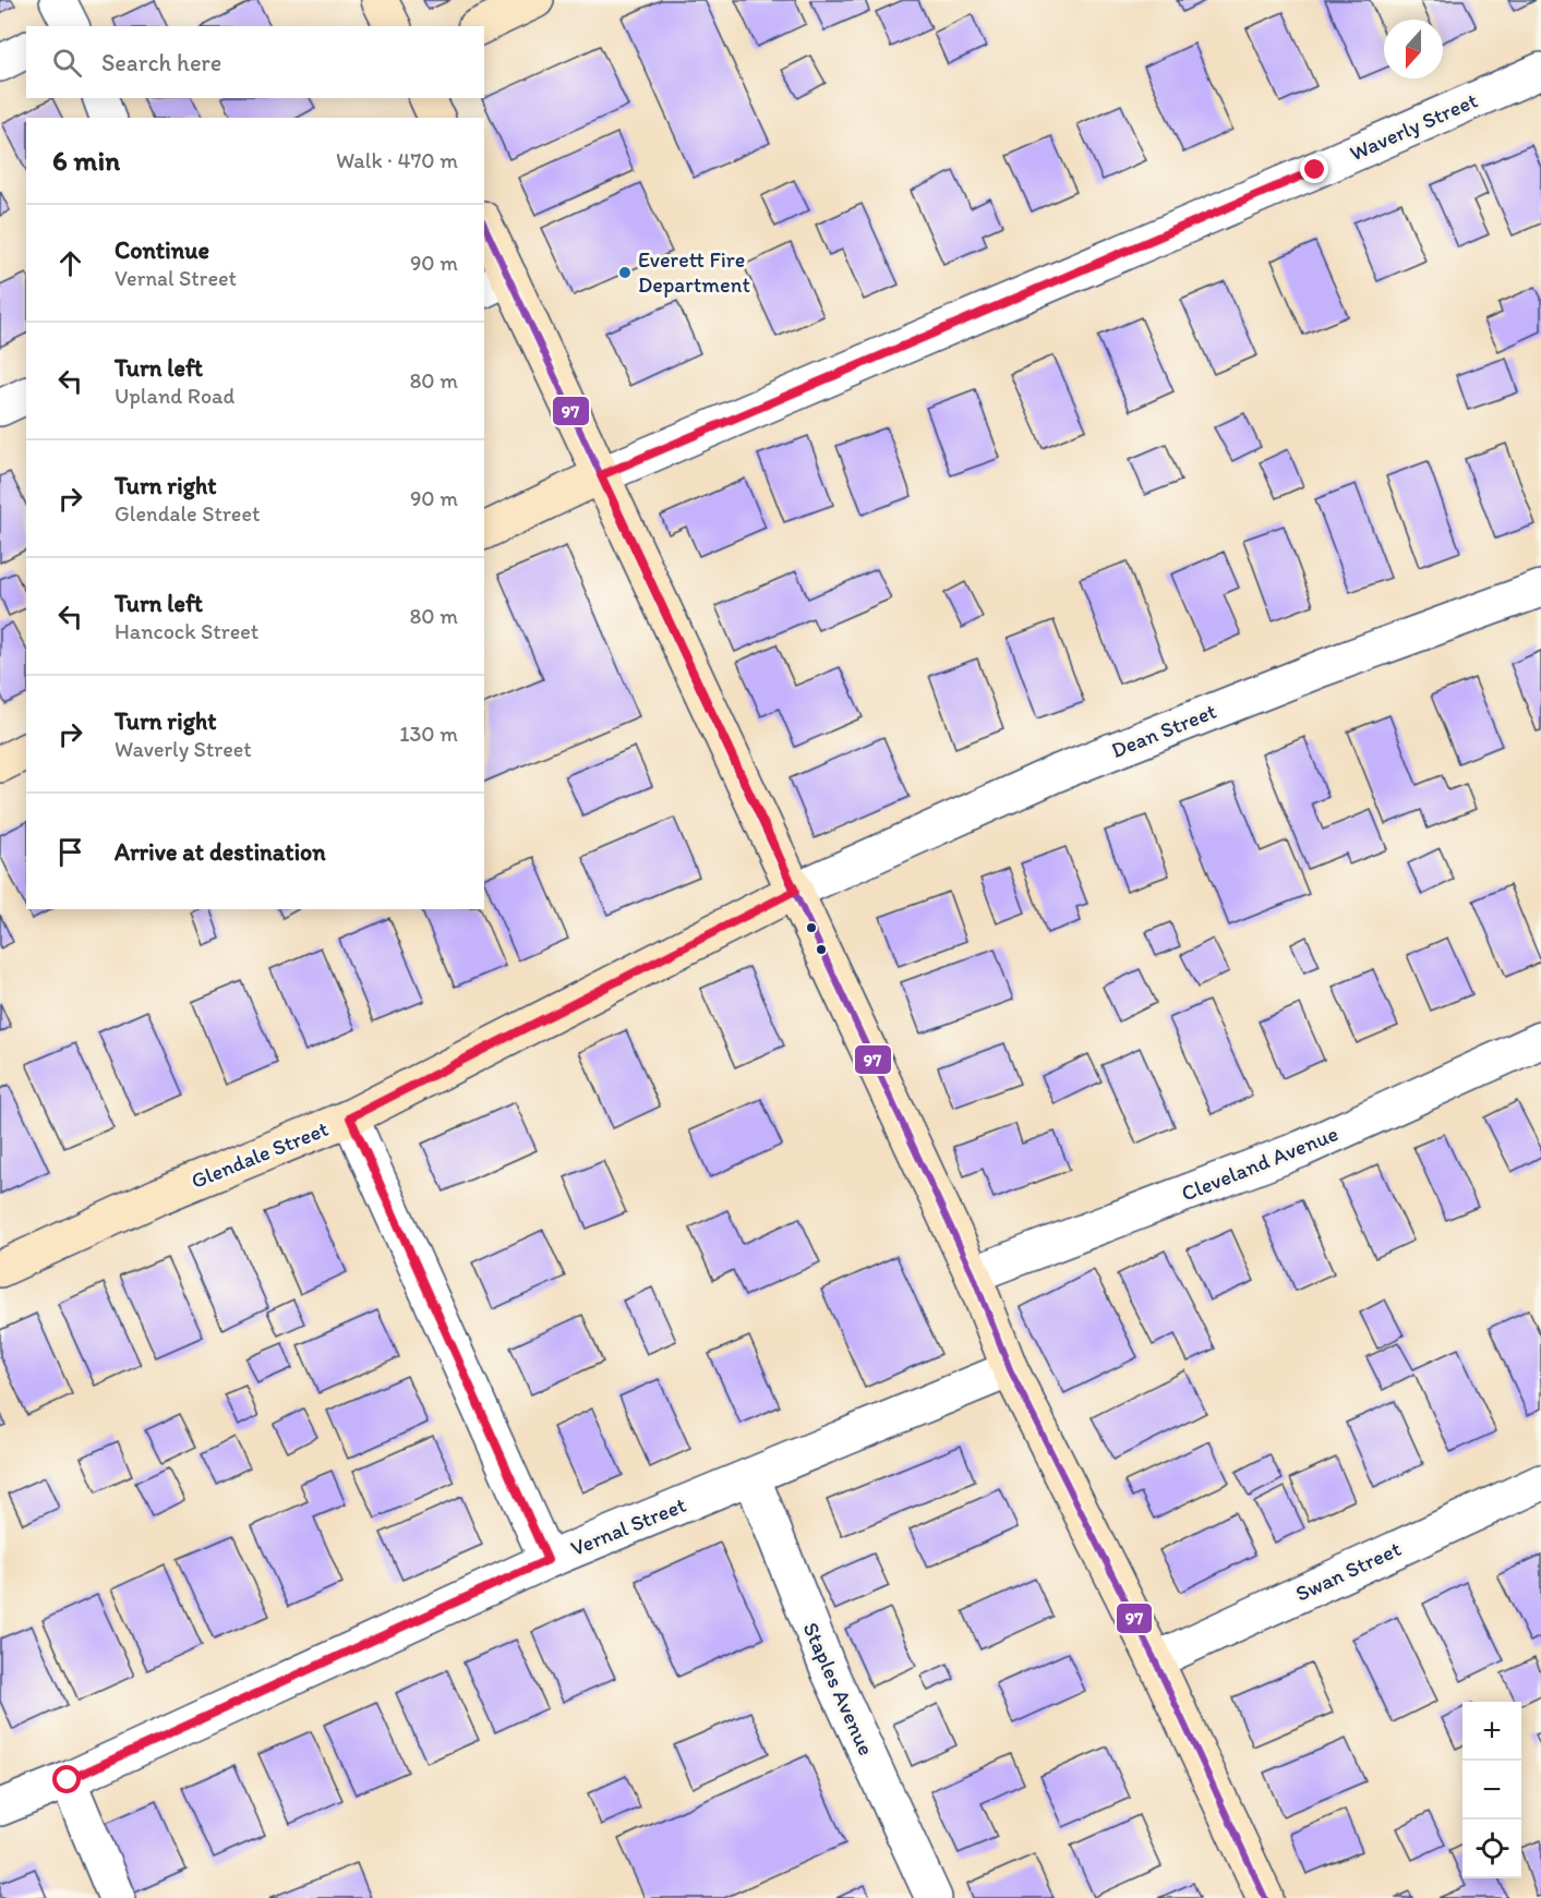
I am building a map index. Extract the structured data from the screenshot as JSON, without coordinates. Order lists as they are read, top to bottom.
{
  "streets": {
    "street": [
      "Waverly Street",
      "Dean Street",
      "Glendale Street",
      "Cleveland Avenue",
      "Vernal Street",
      "Swan Street",
      "Staples Avenue"
    ]
  },
  "crossings": [
    ["Dean Street", "Glendale Street"],
    ["Vernal Street", "Staples Avenue"]
  ],
  "places": ["Everett Fire Department"],
  "lines": ["transit line 97"],
  "north": "bottom",
  "page": {
    "search": "Search here",
    "heading": ["6 min", "Walk · 470 m"],
    "list": [
      ["Continue", "Vernal Street", "90 m"],
      ["Turn left", "Upland Road", "80 m"],
      ["Turn right", "Glendale Street", "90 m"],
      ["Turn left", "Hancock Street", "80 m"],
      ["Turn right", "Waverly Street", "130 m"],
      "Arrive at destination"
    ],
    "map_buttons": ["+", "−"]
  }
}
